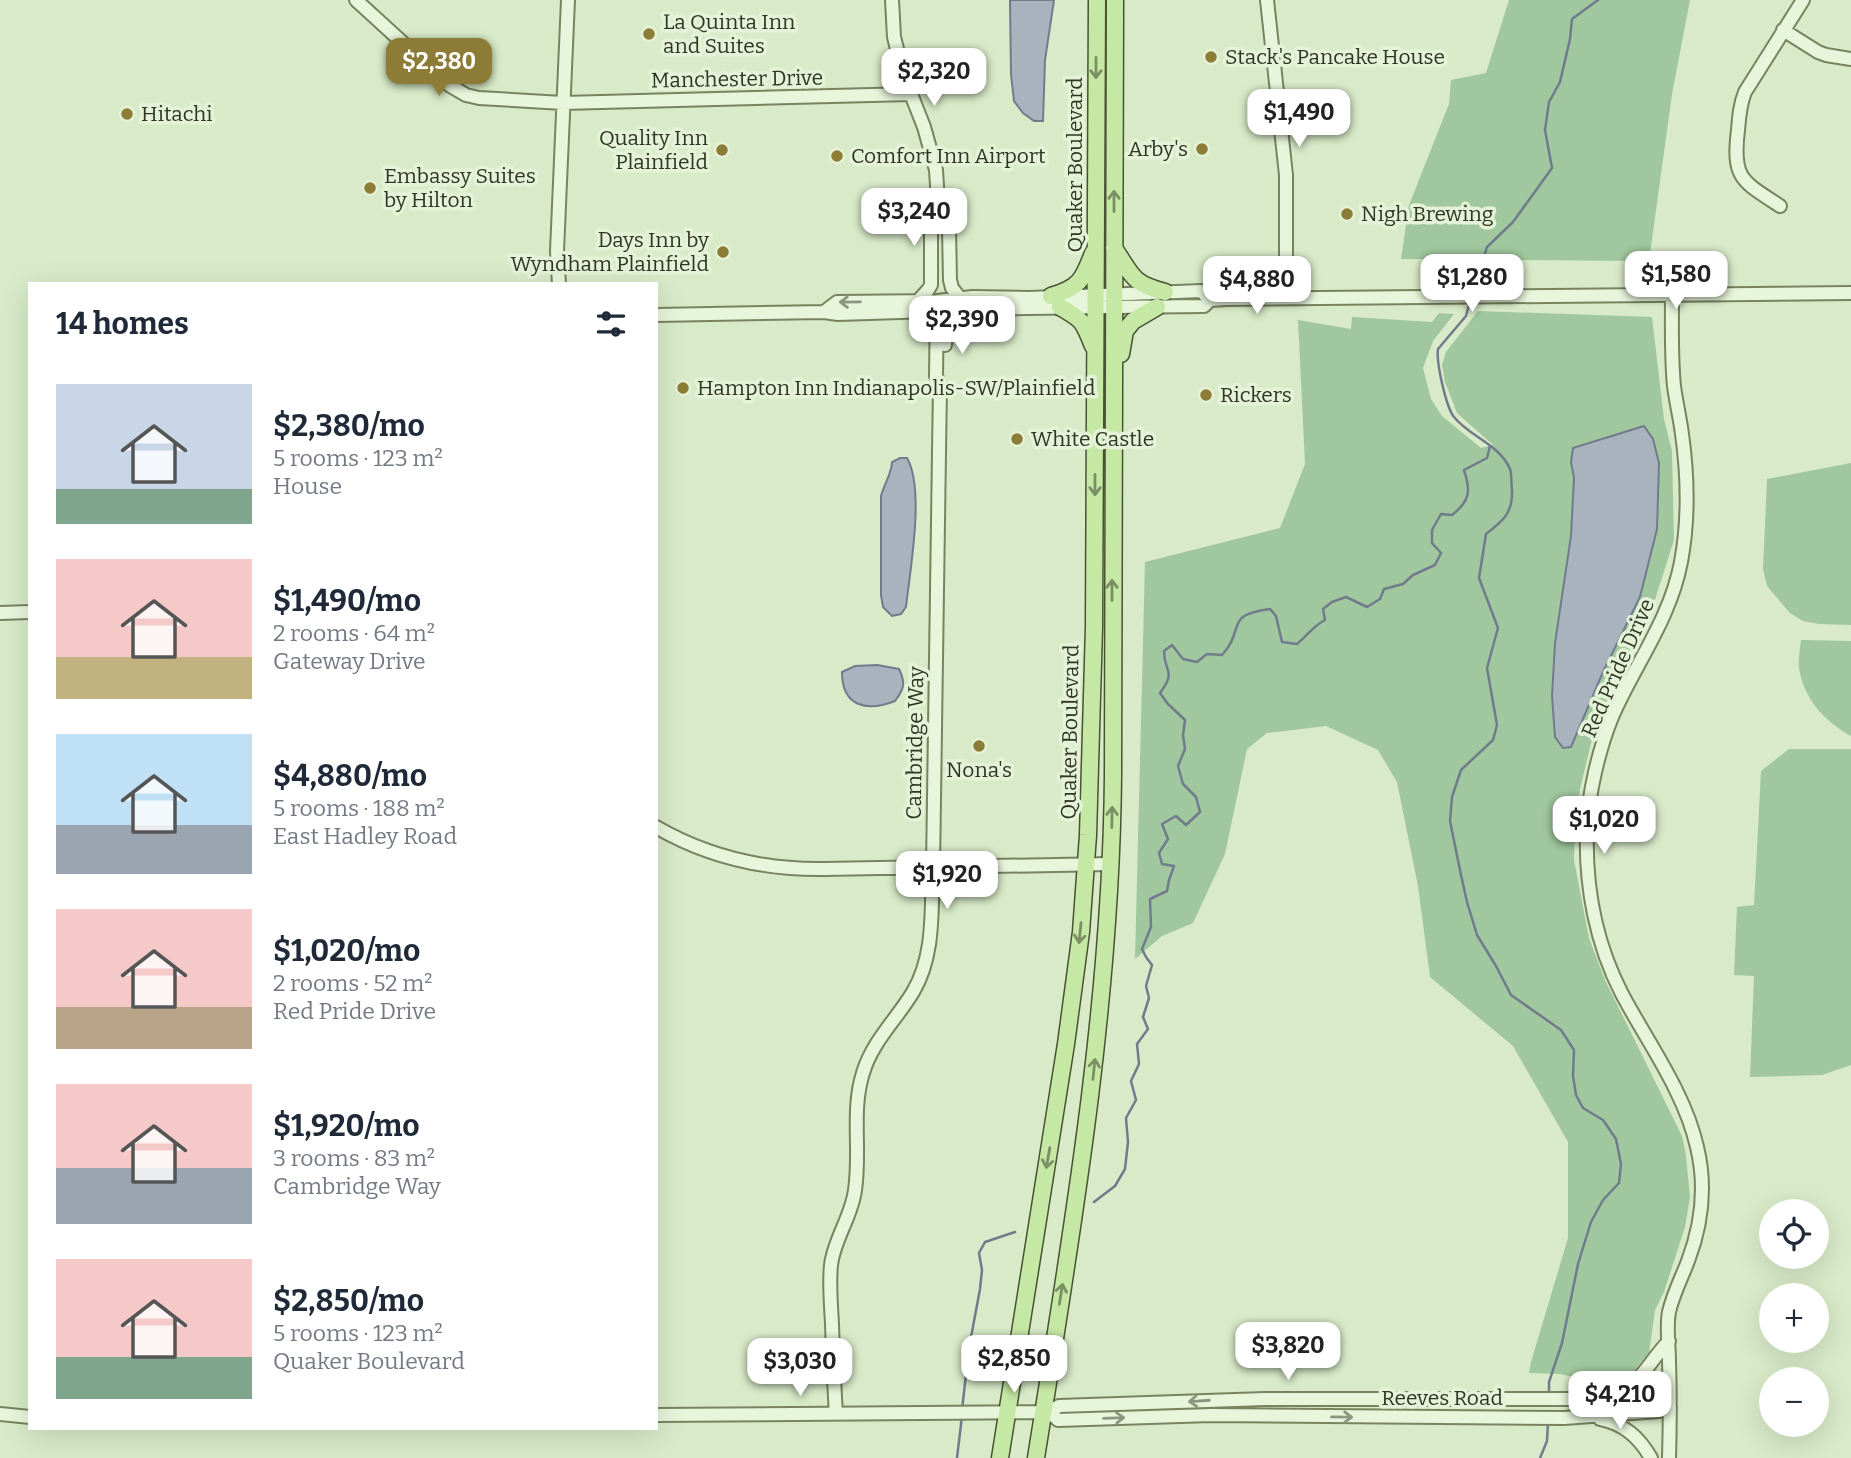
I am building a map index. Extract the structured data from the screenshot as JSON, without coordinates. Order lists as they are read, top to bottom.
{
  "streets": {
    "main road": ["Quaker Boulevard"],
    "street": [
      "Manchester Drive",
      "Red Pride Drive",
      "Cambridge Way",
      "Reeves Road"
    ]
  },
  "crossings": [
    ["Quaker Boulevard", "Reeves Road"],
    ["Red Pride Drive", "Reeves Road"],
    ["Cambridge Way", "Reeves Road"]
  ],
  "places": [
    "La Quinta Inn and Suites",
    "Stack's Pancake House",
    "Hitachi",
    "Arby's",
    "Quality Inn Plainfield",
    "Comfort Inn Airport",
    "Embassy Suites by Hilton",
    "Nigh Brewing",
    "Days Inn by Wyndham Plainfield",
    "Hampton Inn Indianapolis-SW/Plainfield",
    "Rickers",
    "White Castle",
    "Nona's"
  ],
  "page": {
    "price": [
      "$2,380",
      "$2,320",
      "$1,490",
      "$3,240",
      "$1,580",
      "$1,280",
      "$4,880",
      "$2,390",
      "$1,020",
      "$1,920",
      "$3,820",
      "$2,850",
      "$3,030",
      "$4,210"
    ],
    "heading": "14 homes",
    "list": [
      {
        "name": "$2,380/mo",
        "note": "5 rooms · 123 m² · House"
      },
      {
        "name": "$1,490/mo",
        "note": "2 rooms · 64 m² · Gateway Drive"
      },
      {
        "name": "$4,880/mo",
        "note": "5 rooms · 188 m² · East Hadley Road"
      },
      {
        "name": "$1,020/mo",
        "note": "2 rooms · 52 m² · Red Pride Drive"
      },
      {
        "name": "$1,920/mo",
        "note": "3 rooms · 83 m² · Cambridge Way"
      },
      {
        "name": "$2,850/mo",
        "note": "5 rooms · 123 m² · Quaker Boulevard"
      }
    ],
    "map_buttons": ["+", "−"]
  }
}
